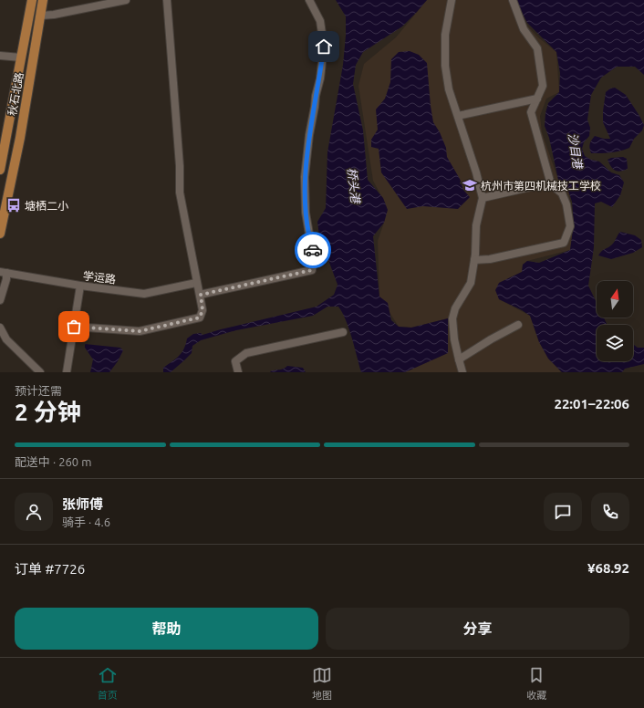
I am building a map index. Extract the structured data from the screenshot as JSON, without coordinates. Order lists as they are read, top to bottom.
{
  "streets": {
    "main road": ["秋石北路"],
    "street": ["学运路"]
  },
  "water": ["沙目港", "桥头港"],
  "places": {
    "school or university": ["杭州市第四机械技工学校"],
    "bus stop": ["塘栖二小"]
  },
  "north": "top",
  "page": {
    "heading": ["2 分钟", "预计还需", "22:01–22:06"],
    "panel": [
      "张师傅",
      "骑手 · 4.6",
      "订单 #7726",
      "¥68.92"
    ],
    "bar": "配送中 · 260 m",
    "buttons": ["帮助", "分享"],
    "tabs": ["首页", "地图", "收藏"]
  }
}
